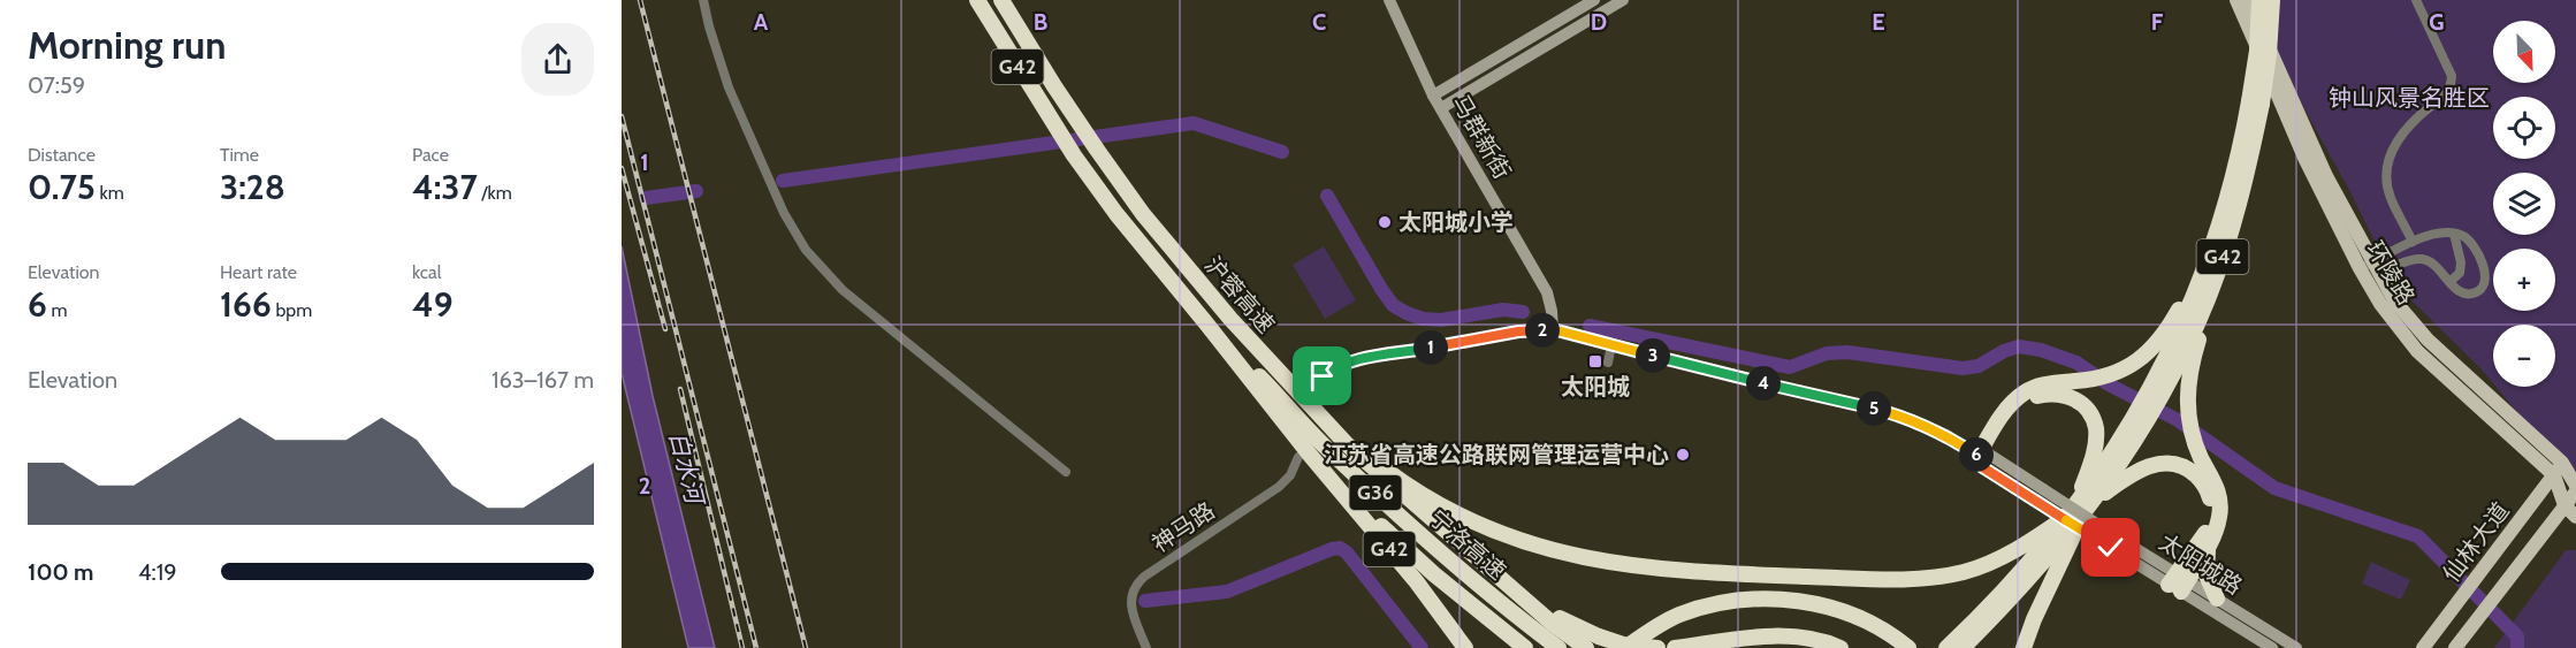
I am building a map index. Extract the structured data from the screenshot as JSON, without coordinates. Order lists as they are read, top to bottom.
{
  "streets": {
    "highway": [
      "G42",
      "沪蓉高速",
      "G36",
      "宁洛高速"
    ],
    "main road": ["环陵路", "仙林大道"],
    "street": ["马群新街", "神马路", "太阳城路"]
  },
  "crossings": [
    ["G42", "沪蓉高速"],
    ["G42", "神马路"],
    ["G42", "宁洛高速"],
    ["马群新街", "太阳城路"],
    ["环陵路", "仙林大道"],
    ["沪蓉高速", "宁洛高速"]
  ],
  "water": ["白水河"],
  "parks": ["钟山风景名胜区"],
  "places": {
    "other": ["太阳城小学", "江苏省高速公路联网管理运营中心"],
    "transit": ["太阳城"]
  },
  "north": "bottom right",
  "page": {
    "heading": ["Morning run", "07:59"],
    "map_buttons": ["+", "−"],
    "stats": [
      ["Distance", "0.75 km"],
      ["Time", "3:28"],
      ["Pace", "4:37 /km"],
      ["Elevation", "6 m"],
      ["Heart rate", "166 bpm"],
      ["kcal", "49"]
    ],
    "pins": [
      "2",
      "1",
      "3",
      "4",
      "5",
      "6"
    ],
    "chart": ["Elevation", "163–167 m"],
    "list": [
      {
        "name": "100 m",
        "note": "4:19"
      }
    ]
  },
  "grid": {
    "columns": [
      "A",
      "B",
      "C",
      "D",
      "E",
      "F",
      "G"
    ],
    "rows": ["1", "2"]
  }
}
